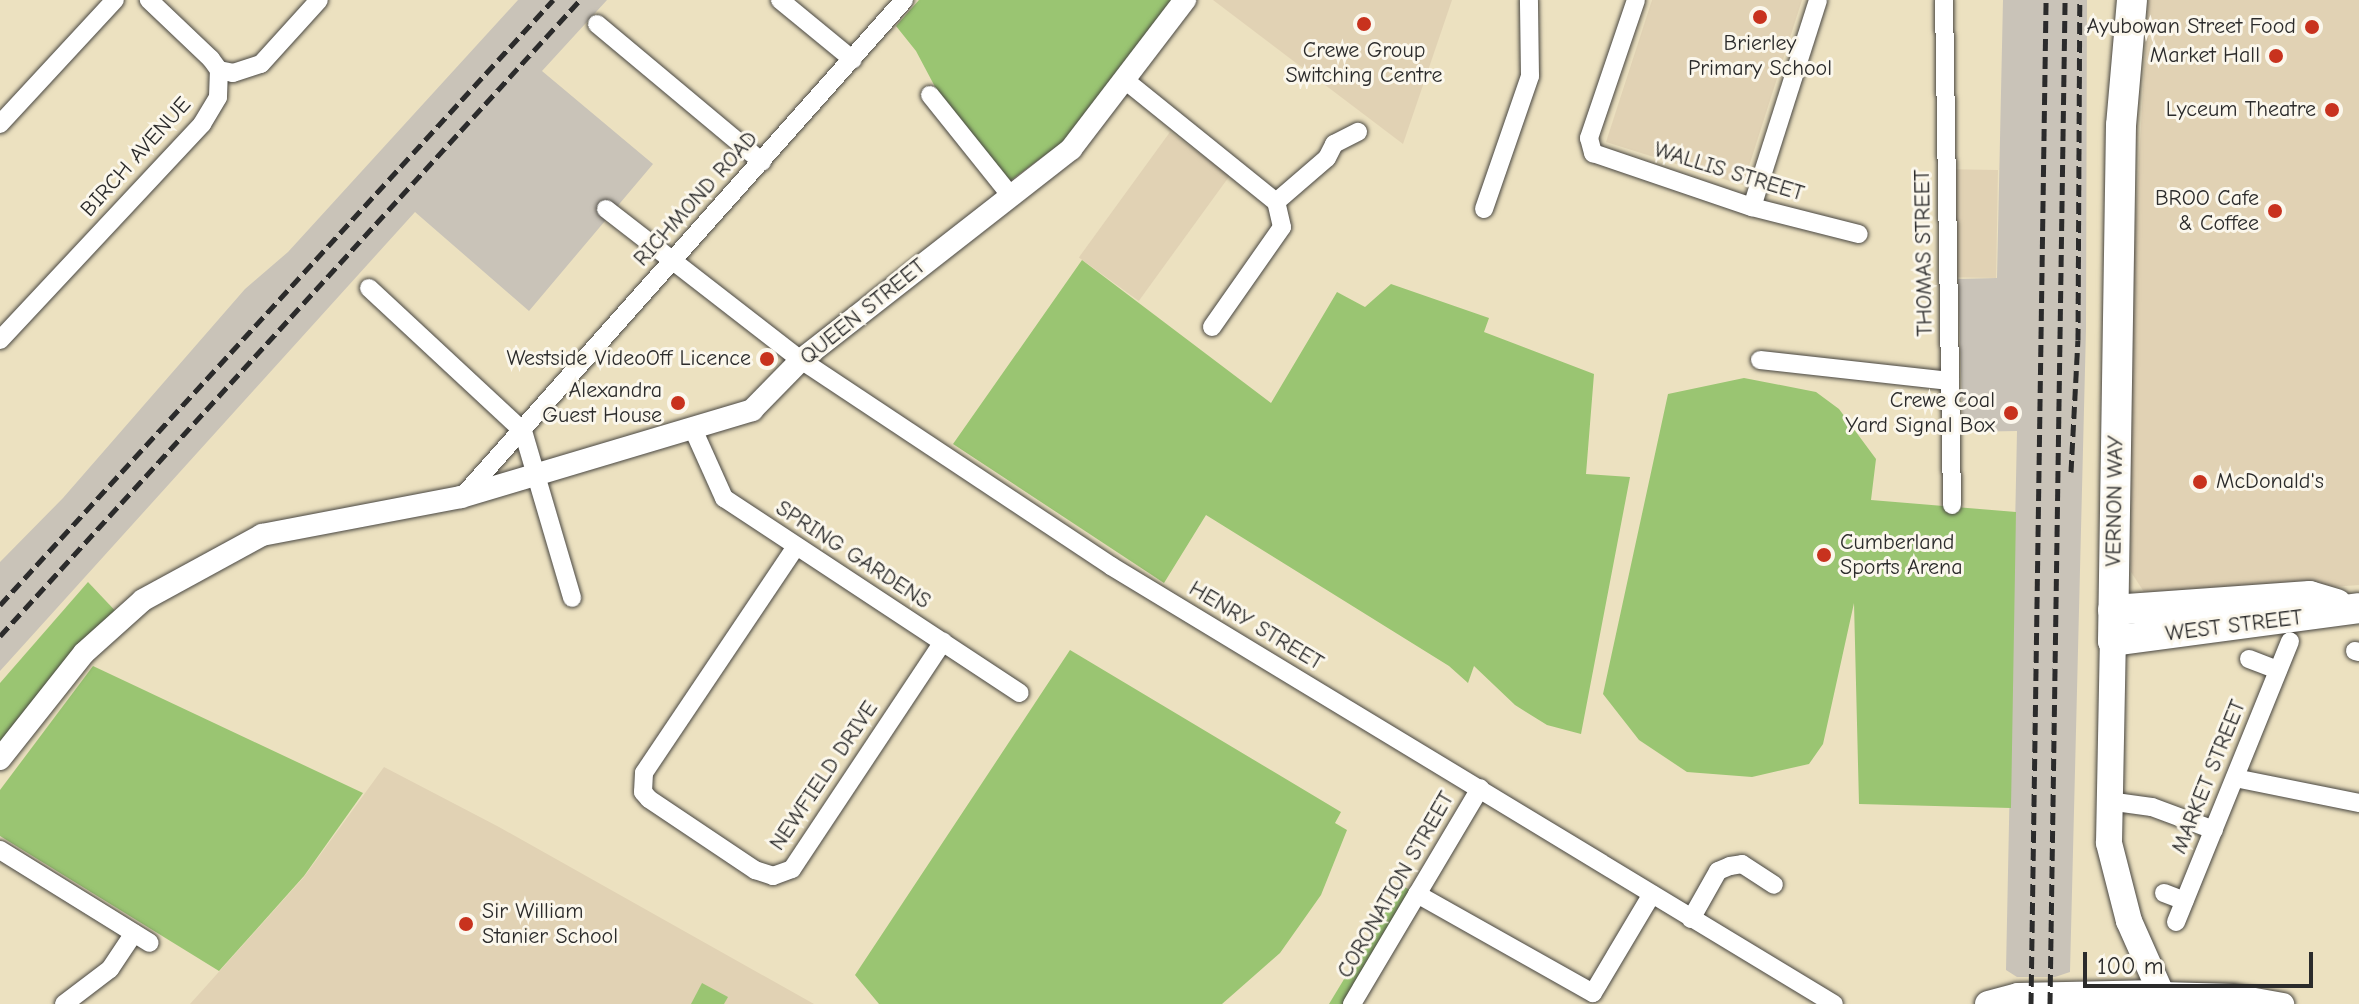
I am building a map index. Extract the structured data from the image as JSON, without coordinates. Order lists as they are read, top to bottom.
{
  "streets": {
    "main road": ["VERNON WAY", "WEST STREET"],
    "street": [
      "BIRCH AVENUE",
      "WALLIS STREET",
      "RICHMOND ROAD",
      "THOMAS STREET",
      "QUEEN STREET",
      "SPRING GARDENS",
      "HENRY STREET",
      "NEWFIELD DRIVE",
      "MARKET STREET",
      "CORONATION STREET"
    ]
  },
  "crossings": [
    ["RICHMOND ROAD", "QUEEN STREET"],
    ["RICHMOND ROAD", "HENRY STREET"],
    ["QUEEN STREET", "SPRING GARDENS"],
    ["QUEEN STREET", "HENRY STREET"],
    ["VERNON WAY", "WEST STREET"],
    ["SPRING GARDENS", "NEWFIELD DRIVE"],
    ["HENRY STREET", "CORONATION STREET"]
  ],
  "places": [
    "Brierley Primary School",
    "Crewe Group Switching Centre",
    "Ayubowan Street Food",
    "Market Hall",
    "Lyceum Theatre",
    "BROO Cafe & Coffee",
    "Westside VideoOff Licence",
    "Alexandra Guest House",
    "Crewe Coal Yard Signal Box",
    "McDonald's",
    "Cumberland Sports Arena",
    "Sir William Stanier School"
  ],
  "scale_bar": "100 m"
}
